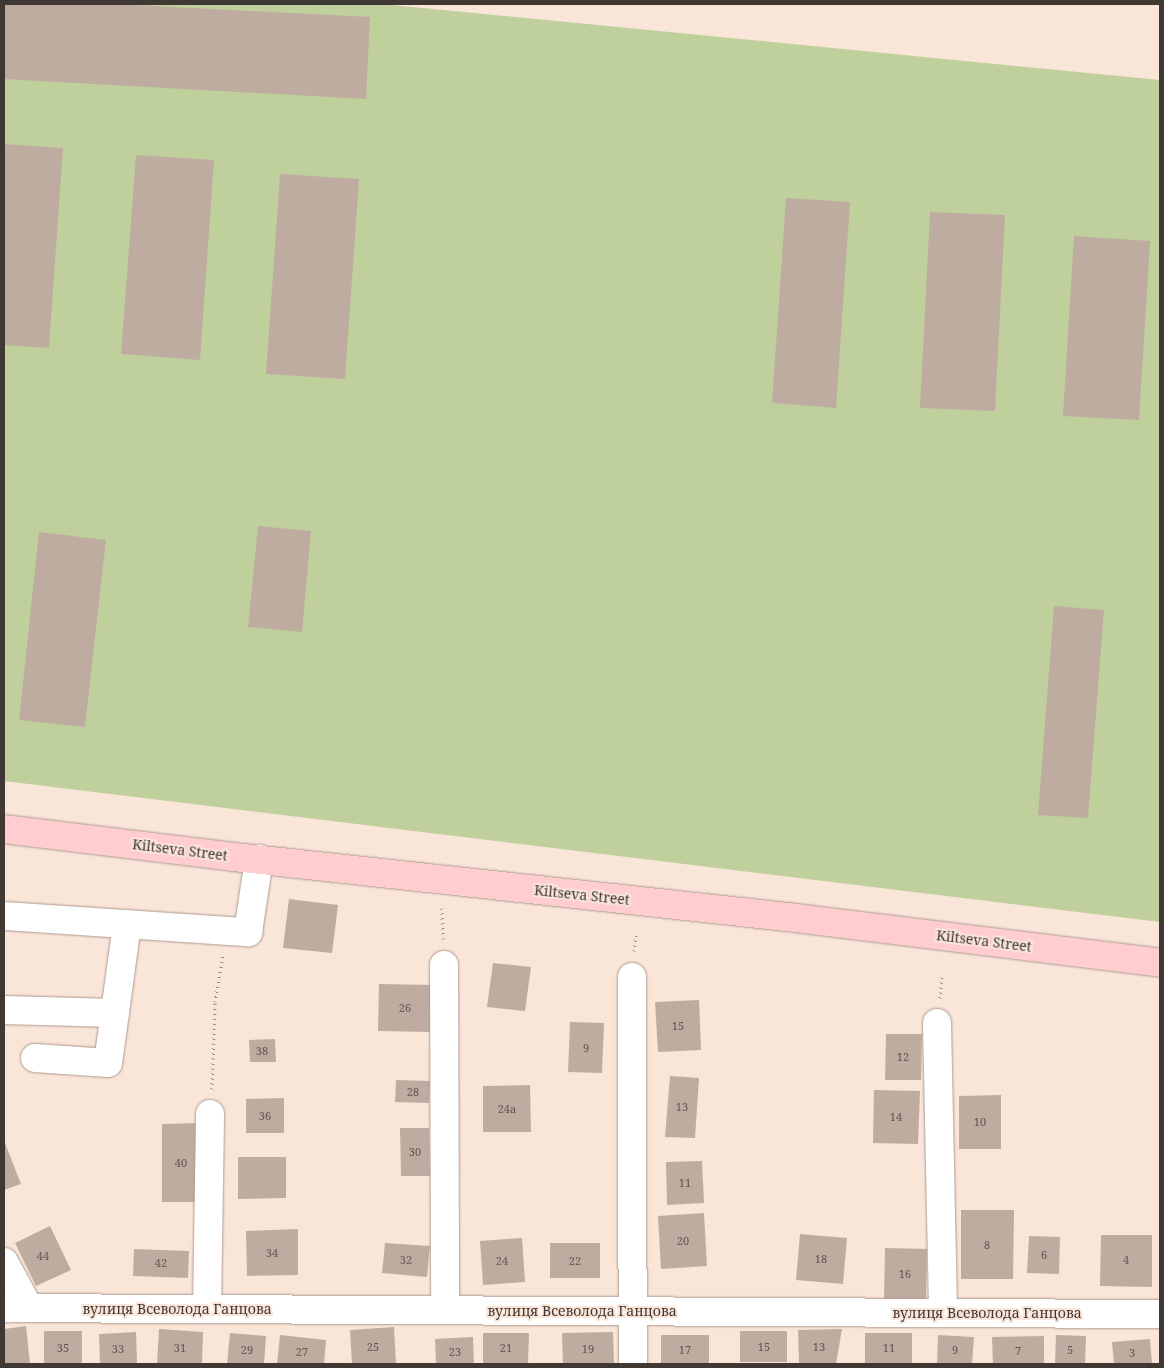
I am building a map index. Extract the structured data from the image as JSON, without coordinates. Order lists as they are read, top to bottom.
{
  "streets": {
    "main road": ["Kiltseva Street"],
    "street": ["вулиця Всеволода Ганцова"]
  },
  "house_numbers": [
    "26",
    "15",
    "9",
    "38",
    "12",
    "28",
    "13",
    "24а",
    "36",
    "14",
    "10",
    "30",
    "40",
    "11",
    "20",
    "8",
    "34",
    "6",
    "44",
    "18",
    "32",
    "4",
    "24",
    "22",
    "42",
    "16",
    "25",
    "15",
    "13",
    "35",
    "31",
    "21",
    "11",
    "33",
    "19",
    "29",
    "17",
    "9",
    "5",
    "7",
    "27",
    "23",
    "3"
  ]
}
